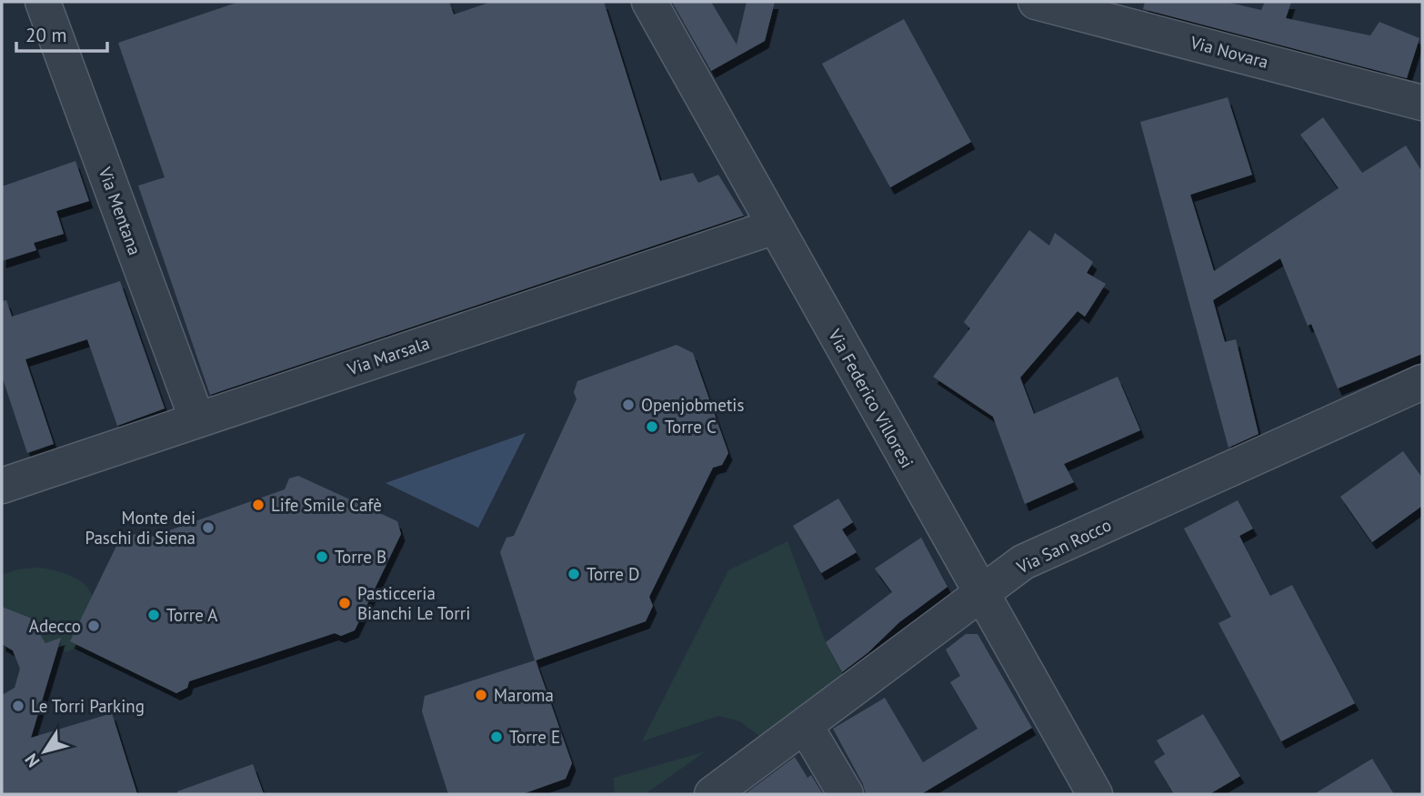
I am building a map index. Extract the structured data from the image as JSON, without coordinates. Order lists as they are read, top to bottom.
{
  "streets": {
    "street": [
      "Via Novara",
      "Via Mentana",
      "Via Marsala",
      "Via Federico Villoresi",
      "Via San Rocco"
    ]
  },
  "crossings": [
    ["Via Mentana", "Via Marsala"],
    ["Via Marsala", "Via Federico Villoresi"],
    ["Via Federico Villoresi", "Via San Rocco"]
  ],
  "places": [
    "Openjobmetis",
    "Torre C",
    "Life Smile Cafè",
    "Monte dei Paschi di Siena",
    "Torre B",
    "Torre D",
    "Pasticceria Bianchi Le Torri",
    "Torre A",
    "Adecco",
    "Maroma",
    "Le Torri Parking",
    "Torre E"
  ],
  "scale_bar": "20 m",
  "north": "bottom left"
}
